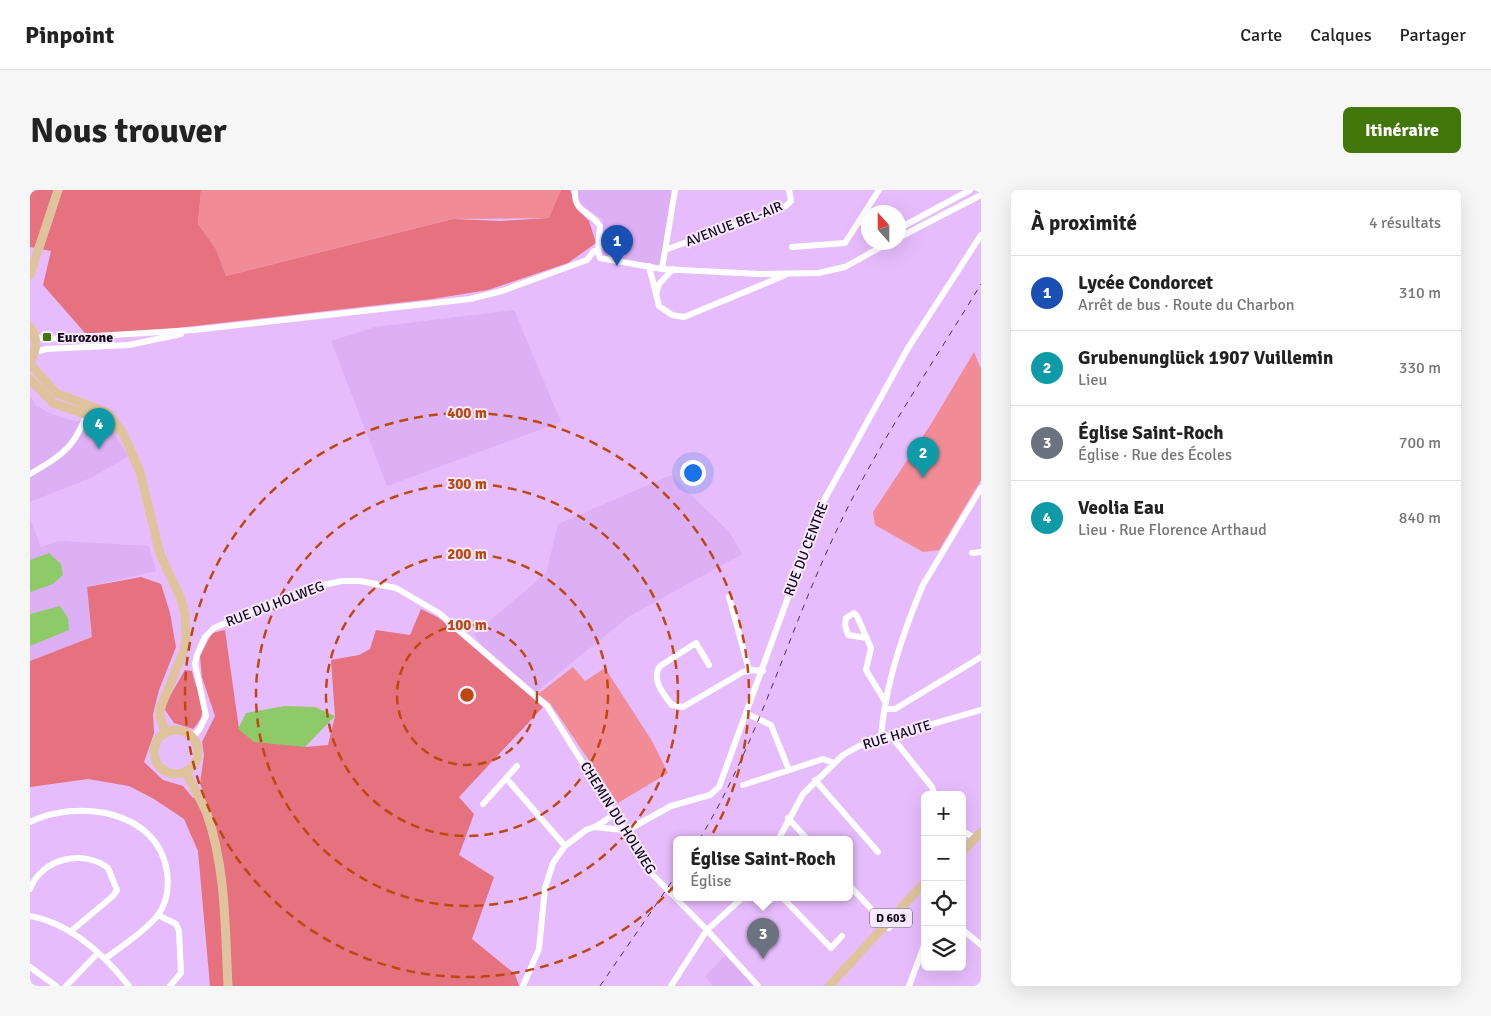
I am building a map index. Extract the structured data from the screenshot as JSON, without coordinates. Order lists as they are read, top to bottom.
{
  "streets": {
    "main road": ["D 603"],
    "street": [
      "AVENUE BEL-AIR",
      "RUE DU CENTRE",
      "RUE DU HOLWEG",
      "RUE HAUTE",
      "CHEMIN DU HOLWEG"
    ]
  },
  "crossings": [
    ["RUE DU CENTRE", "CHEMIN DU HOLWEG"],
    ["RUE DU HOLWEG", "CHEMIN DU HOLWEG"]
  ],
  "places": {
    "transit": ["Eurozone"]
  },
  "north": "top",
  "page": {
    "header": "Pinpoint",
    "nav": ["Carte", "Calques", "Partager"],
    "buttons": "Itinéraire",
    "title": "Nous trouver",
    "heading": ["À proximité", "4 résultats"],
    "pins": [
      "1",
      "4",
      "2",
      "3"
    ],
    "list": [
      {
        "mark": "1",
        "name": "Lycée Condorcet",
        "note": "Arrêt de bus · Route du Charbon",
        "value": "310 m"
      },
      {
        "mark": "2",
        "name": "Grubenunglück 1907 Vuillemin",
        "note": "Lieu",
        "value": "330 m"
      },
      {
        "mark": "3",
        "name": "Église Saint-Roch",
        "note": "Église · Rue des Écoles",
        "value": "700 m"
      },
      {
        "mark": "4",
        "name": "Veolia Eau",
        "note": "Lieu · Rue Florence Arthaud",
        "value": "840 m"
      }
    ],
    "map_buttons": ["+", "−"],
    "popup": ["Église Saint-Roch", "Église"]
  },
  "rings": [
    "400 m",
    "300 m",
    "200 m",
    "100 m"
  ]
}
